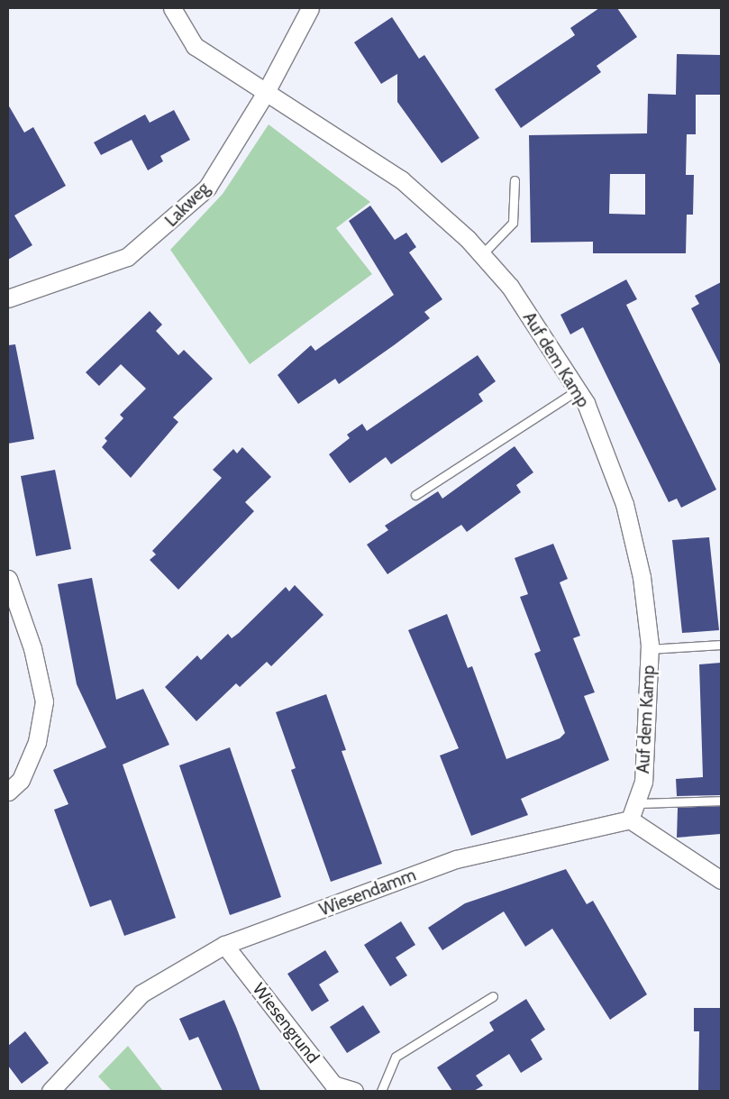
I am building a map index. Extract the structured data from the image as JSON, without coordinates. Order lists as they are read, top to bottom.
{
  "streets": {
    "street": [
      "Lakweg",
      "Auf dem Kamp",
      "Wiesendamm",
      "Wiesengrund"
    ]
  },
  "crossings": [
    ["Lakweg", "Auf dem Kamp"],
    ["Auf dem Kamp", "Wiesendamm"],
    ["Wiesendamm", "Wiesengrund"]
  ]
}
